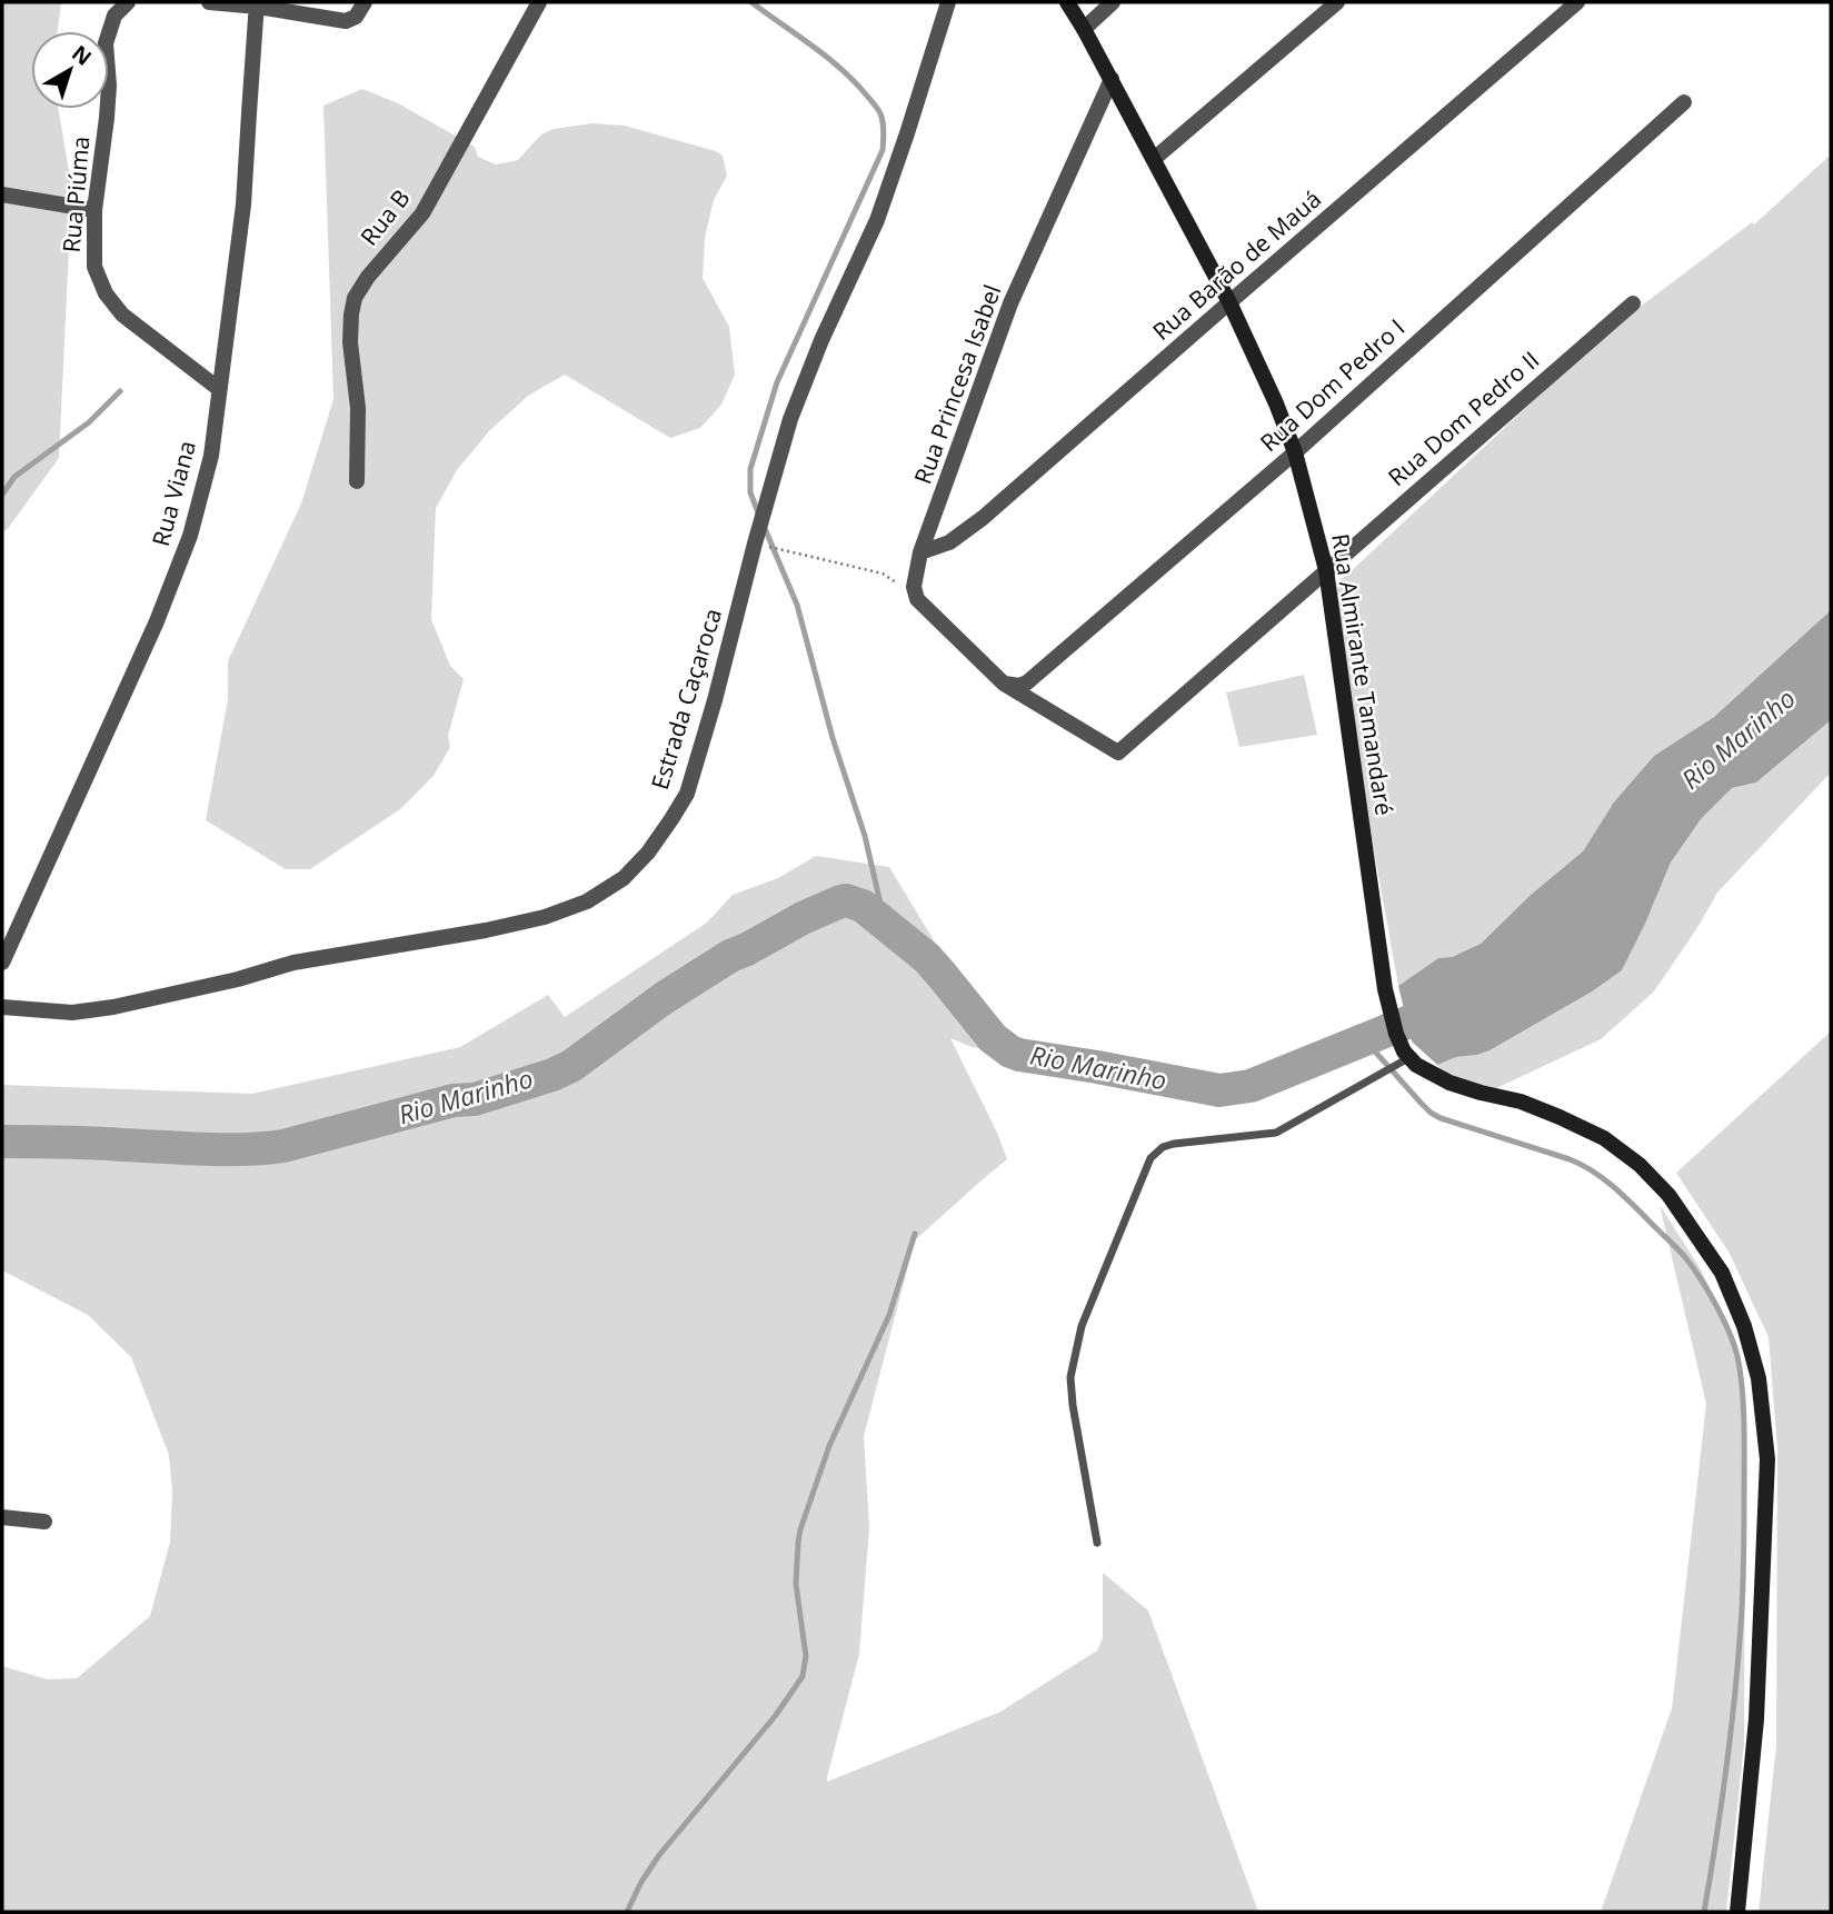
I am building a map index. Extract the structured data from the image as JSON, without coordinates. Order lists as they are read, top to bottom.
{
  "streets": {
    "main road": ["Rua Almirante Tamandaré"],
    "street": [
      "Rua Piúma",
      "Rua B",
      "Rua Barão de Mauá",
      "Rua Princesa Isabel",
      "Rua Dom Pedro I",
      "Rua Dom Pedro II",
      "Rua Viana",
      "Estrada Caçaroca"
    ]
  },
  "crossings": [
    ["Rua Piúma", "Rua Viana"],
    ["Rua Barão de Mauá", "Rua Princesa Isabel"],
    ["Rua Barão de Mauá", "Rua Almirante Tamandaré"],
    ["Rua Princesa Isabel", "Rua Almirante Tamandaré"],
    ["Rua Dom Pedro I", "Rua Dom Pedro II"],
    ["Rua Dom Pedro I", "Rua Almirante Tamandaré"],
    ["Rua Dom Pedro II", "Rua Almirante Tamandaré"]
  ],
  "water": ["Rio Marinho"],
  "north": "top right"
}
